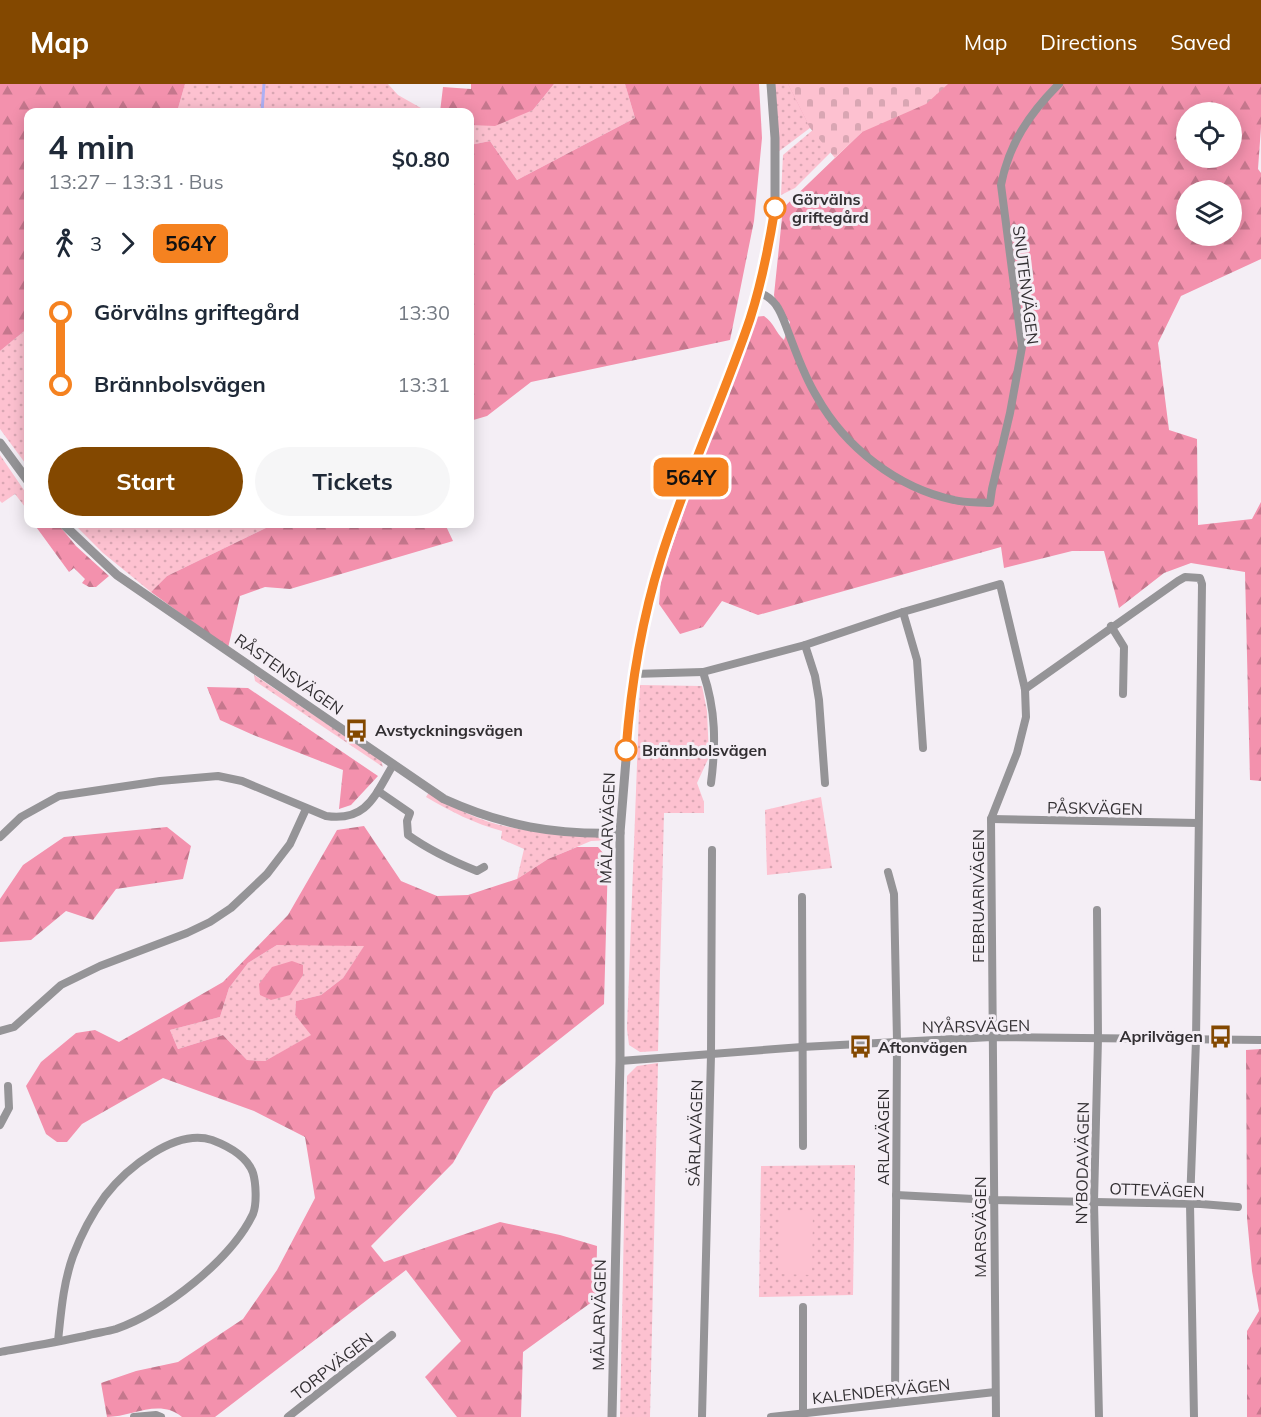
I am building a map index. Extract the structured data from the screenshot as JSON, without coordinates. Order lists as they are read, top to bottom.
{
  "streets": {
    "street": [
      "SNUTENVÄGEN",
      "RÅSTENSVÄGEN",
      "PÅSKVÄGEN",
      "MÄLARVÄGEN",
      "FEBRUARIVÄGEN",
      "NYÅRSVÄGEN",
      "SÄRLAVÄGEN",
      "ARLAVÄGEN",
      "NYBODAVÄGEN",
      "OTTEVÄGEN",
      "MARSVÄGEN",
      "TORPVÄGEN",
      "KALENDERVÄGEN"
    ]
  },
  "crossings": [
    ["SNUTENVÄGEN", "MÄLARVÄGEN"],
    ["RÅSTENSVÄGEN", "MÄLARVÄGEN"],
    ["PÅSKVÄGEN", "FEBRUARIVÄGEN"],
    ["MÄLARVÄGEN", "NYÅRSVÄGEN"],
    ["FEBRUARIVÄGEN", "NYÅRSVÄGEN"],
    ["FEBRUARIVÄGEN", "MARSVÄGEN"],
    ["NYÅRSVÄGEN", "SÄRLAVÄGEN"],
    ["NYÅRSVÄGEN", "ARLAVÄGEN"],
    ["NYÅRSVÄGEN", "NYBODAVÄGEN"],
    ["NYÅRSVÄGEN", "MARSVÄGEN"],
    ["ARLAVÄGEN", "OTTEVÄGEN"],
    ["ARLAVÄGEN", "KALENDERVÄGEN"],
    ["NYBODAVÄGEN", "OTTEVÄGEN"],
    ["OTTEVÄGEN", "MARSVÄGEN"],
    ["MARSVÄGEN", "KALENDERVÄGEN"]
  ],
  "places": {
    "other": ["Görvälns griftegård", "Brännbolsvägen"],
    "bus stop": ["Avstyckningsvägen", "Aprilvägen", "Aftonvägen"]
  },
  "lines": ["bus line 564Y"],
  "page": {
    "header": "Map",
    "nav": ["Map", "Directions", "Saved"],
    "on_map": "564Y",
    "heading": ["4 min", "13:27 – 13:31 · Bus", "$0.80"],
    "legs": ["3", "564Y"],
    "list": [
      {
        "name": "Görvälns griftegård",
        "value": "13:30"
      },
      {
        "name": "Brännbolsvägen",
        "value": "13:31"
      }
    ],
    "buttons": ["Start", "Tickets"]
  }
}
